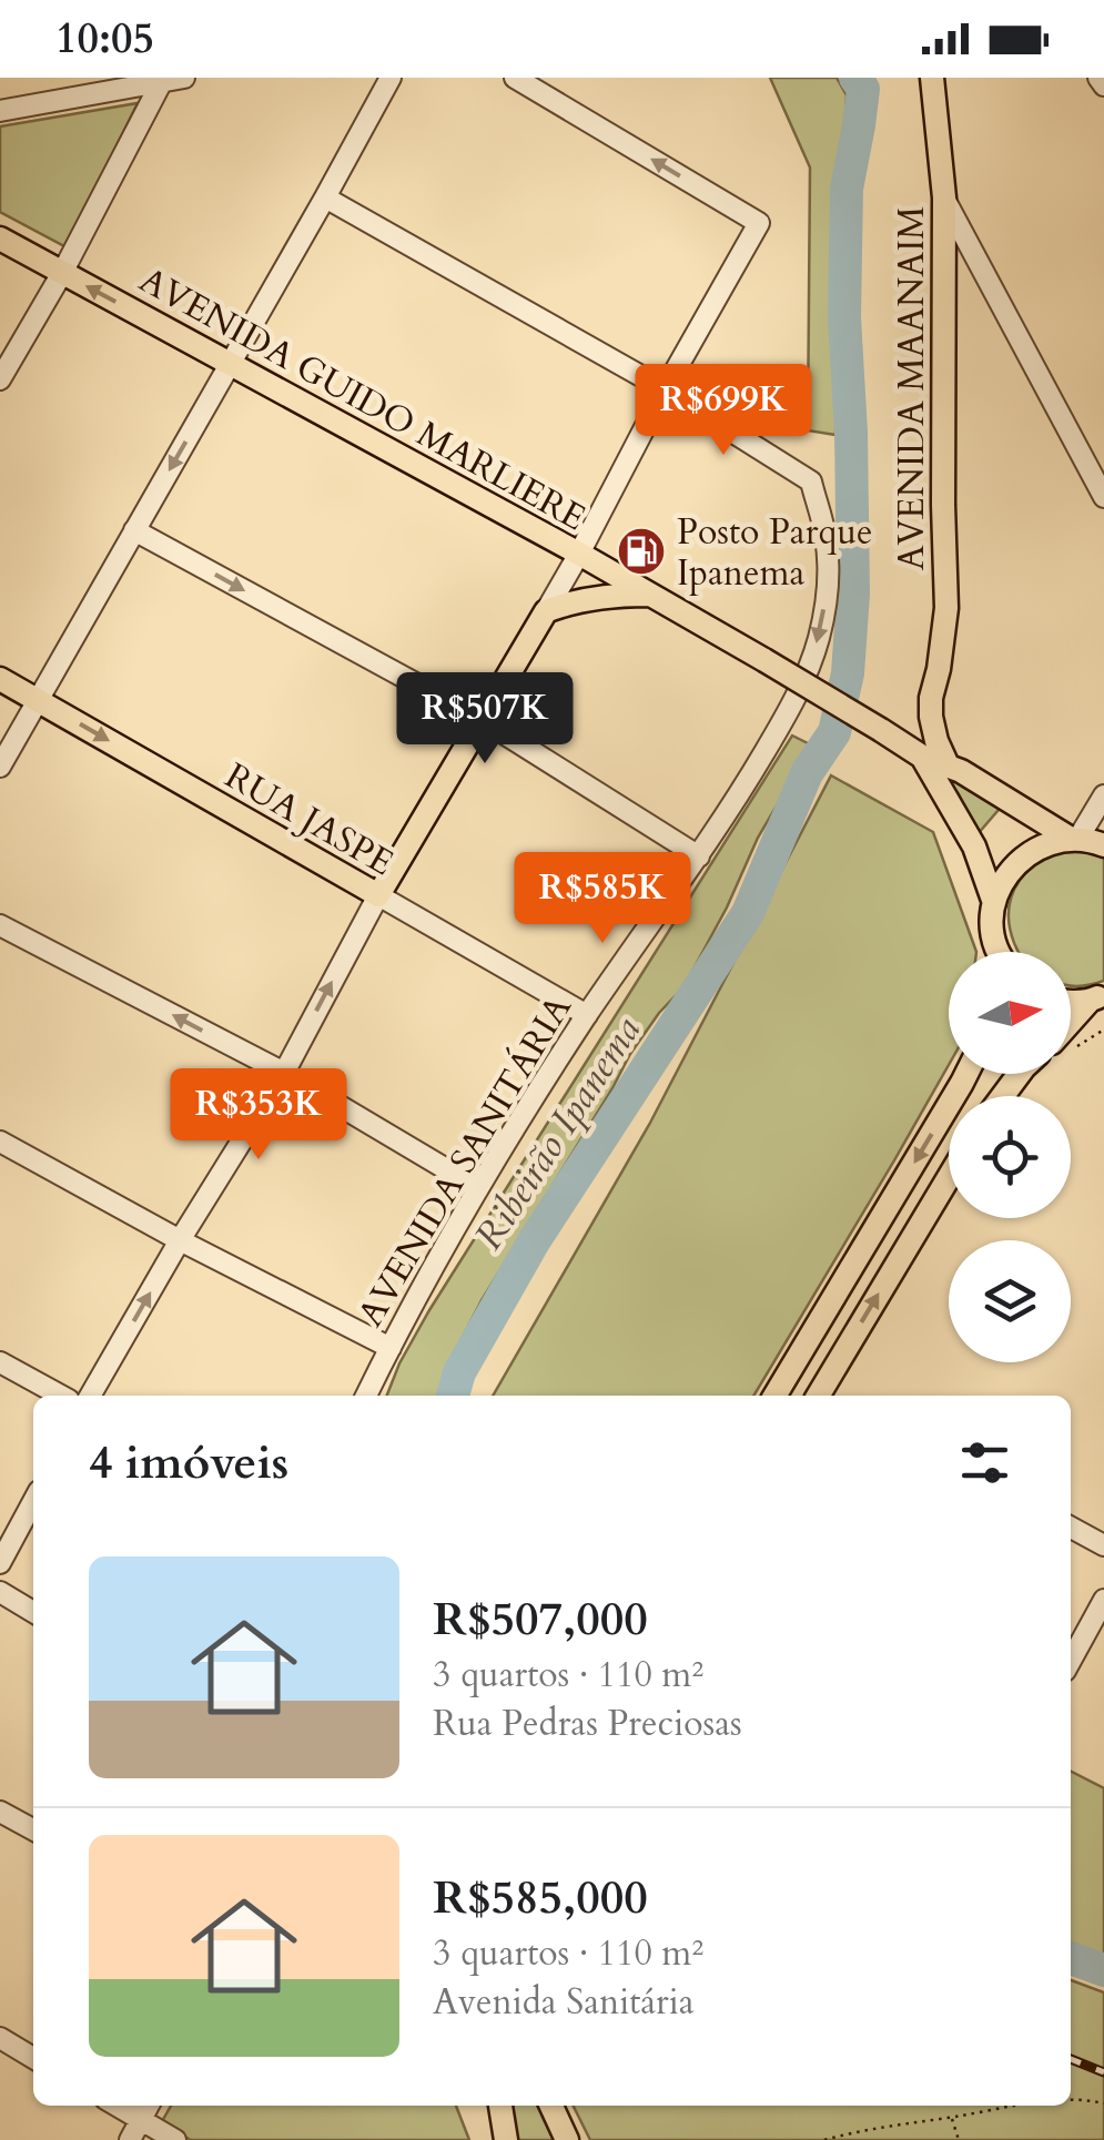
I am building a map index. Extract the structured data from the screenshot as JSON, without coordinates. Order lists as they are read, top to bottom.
{
  "streets": {
    "main road": ["AVENIDA MAANAIM", "AVENIDA GUIDO MARLIERE", "RUA JASPE"],
    "street": ["AVENIDA SANITÁRIA"]
  },
  "crossings": [
    ["AVENIDA MAANAIM", "AVENIDA GUIDO MARLIERE"],
    ["RUA JASPE", "AVENIDA SANITÁRIA"]
  ],
  "one_way": ["RUA JASPE", "AVENIDA SANITÁRIA"],
  "water": ["Ribeirão Ipanema"],
  "places": {
    "fuel station": ["Posto Parque Ipanema"]
  },
  "north": "right",
  "page": {
    "status": "10:05",
    "price": [
      "R$699K",
      "R$507K",
      "R$585K",
      "R$353K"
    ],
    "heading": "4 imóveis",
    "list": [
      {
        "name": "R$507,000",
        "note": "3 quartos · 110 m² · Rua Pedras Preciosas"
      },
      {
        "name": "R$585,000",
        "note": "3 quartos · 110 m² · Avenida Sanitária"
      }
    ]
  }
}
